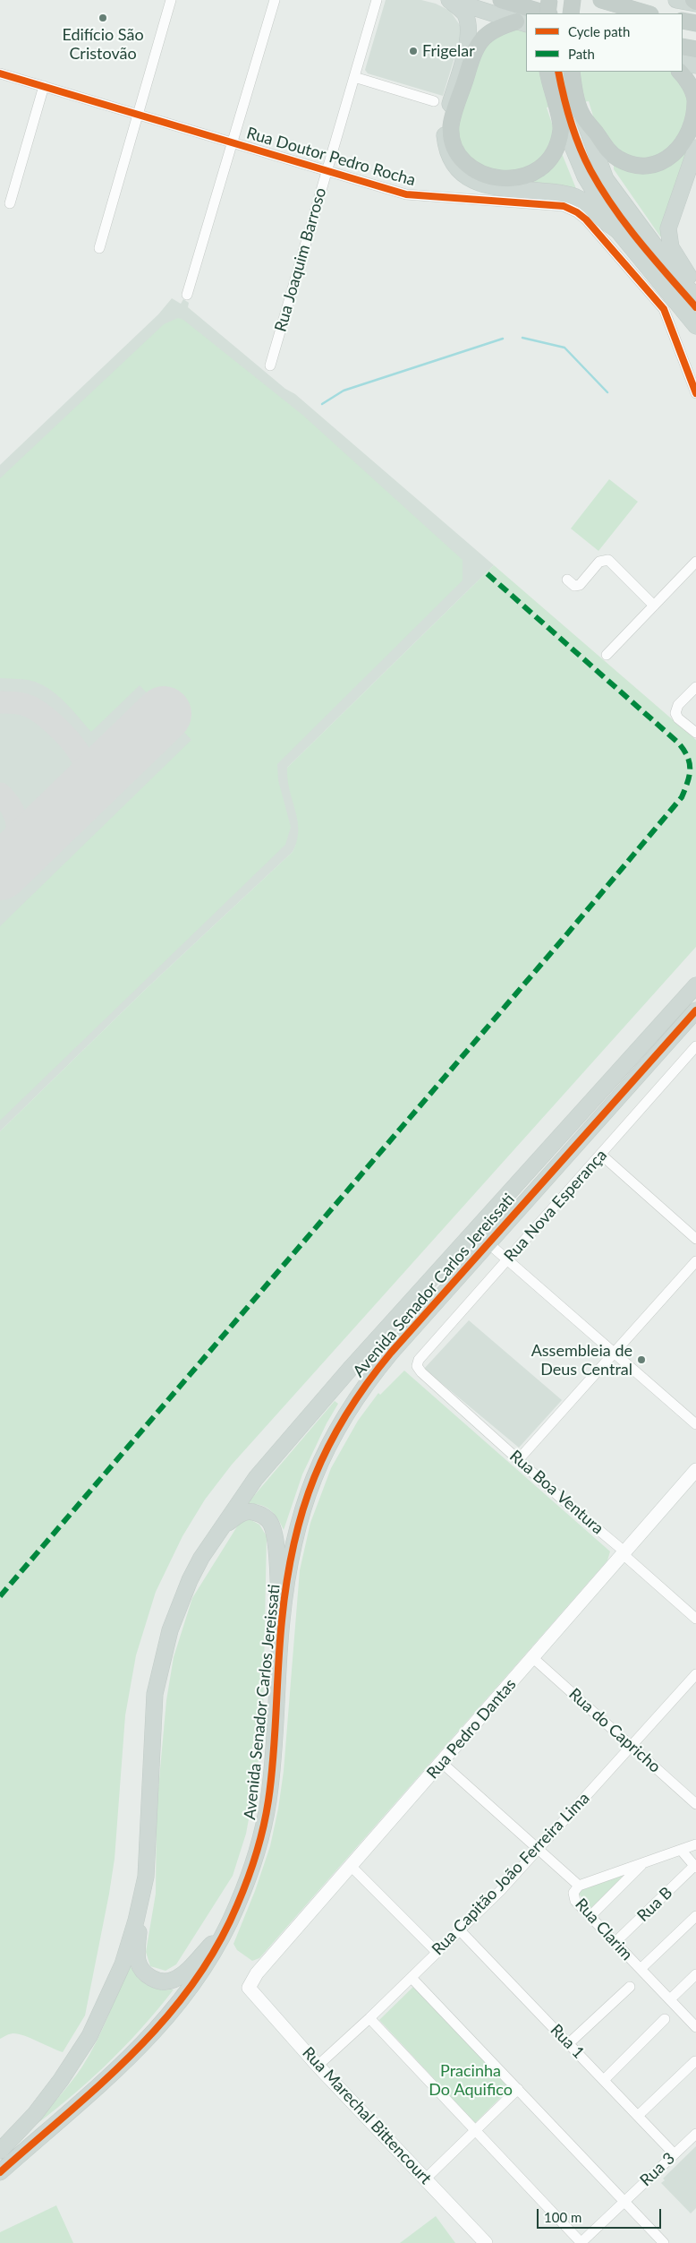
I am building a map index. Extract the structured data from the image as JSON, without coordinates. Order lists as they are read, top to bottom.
{
  "streets": {
    "main road": ["Avenida Senador Carlos Jereissati", "Rua Pedro Dantas", "Rua Marechal Bittencourt"],
    "street": [
      "Rua Doutor Pedro Rocha",
      "Rua Joaquim Barroso",
      "Rua Nova Esperança",
      "Rua Boa Ventura",
      "Rua do Capricho",
      "Rua Capitão João Ferreira Lima",
      "Rua B",
      "Rua Clarim",
      "Rua 1",
      "Rua 3"
    ]
  },
  "crossings": [
    ["Rua Doutor Pedro Rocha", "Rua Joaquim Barroso"],
    ["Rua Nova Esperança", "Rua Boa Ventura"],
    ["Rua Boa Ventura", "Rua Pedro Dantas"],
    ["Rua Pedro Dantas", "Rua do Capricho"],
    ["Rua Pedro Dantas", "Rua Clarim"],
    ["Rua Pedro Dantas", "Rua Marechal Bittencourt"],
    ["Rua do Capricho", "Rua Capitão João Ferreira Lima"],
    ["Rua Capitão João Ferreira Lima", "Rua Clarim"],
    ["Rua Capitão João Ferreira Lima", "Rua 1"],
    ["Rua Capitão João Ferreira Lima", "Rua Marechal Bittencourt"],
    ["Rua B", "Rua Clarim"],
    ["Rua 1", "Rua 3"]
  ],
  "parks": ["Pracinha Do Aquifico"],
  "places": ["Edifício São Cristovão", "Frigelar", "Assembleia de Deus Central"],
  "legend": ["Cycle path", "Path"],
  "scale_bar": "100 m"
}
